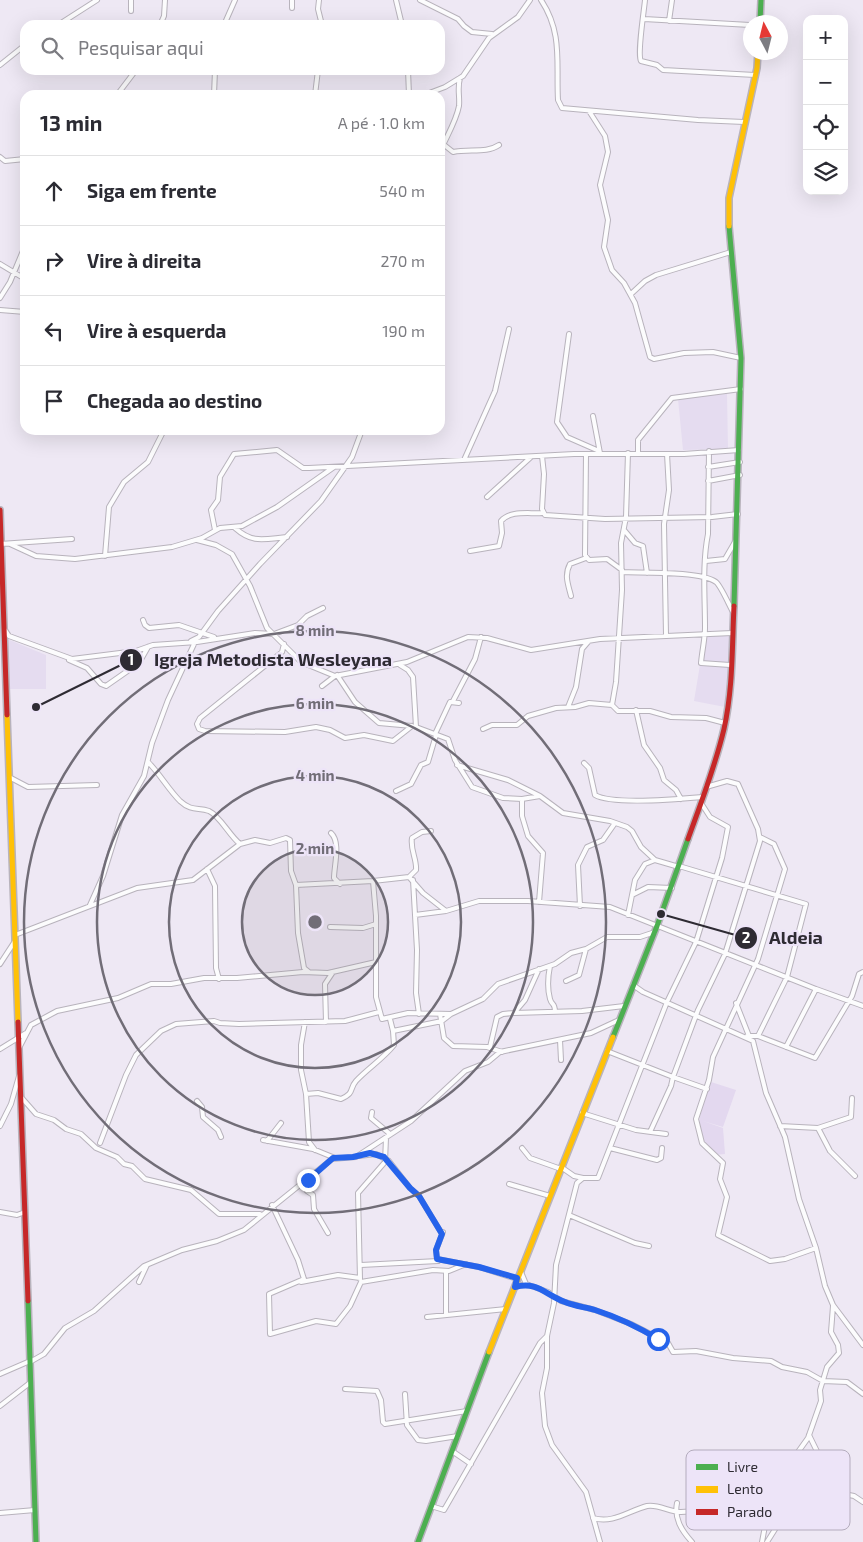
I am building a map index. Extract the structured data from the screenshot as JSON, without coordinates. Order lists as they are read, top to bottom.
{
  "places": ["Igreja Metodista Wesleyana", "Aldeia"],
  "legend": ["Livre", "Lento", "Parado"],
  "north": "top",
  "page": {
    "map_buttons": ["+", "−"],
    "search": "Pesquisar aqui",
    "heading": ["13 min", "A pé · 1.0 km"],
    "list": [
      ["Siga em frente", "540 m"],
      ["Vire à direita", "270 m"],
      ["Vire à esquerda", "190 m"],
      "Chegada ao destino"
    ]
  },
  "rings": [
    "8 min",
    "6 min",
    "4 min",
    "2 min"
  ]
}
